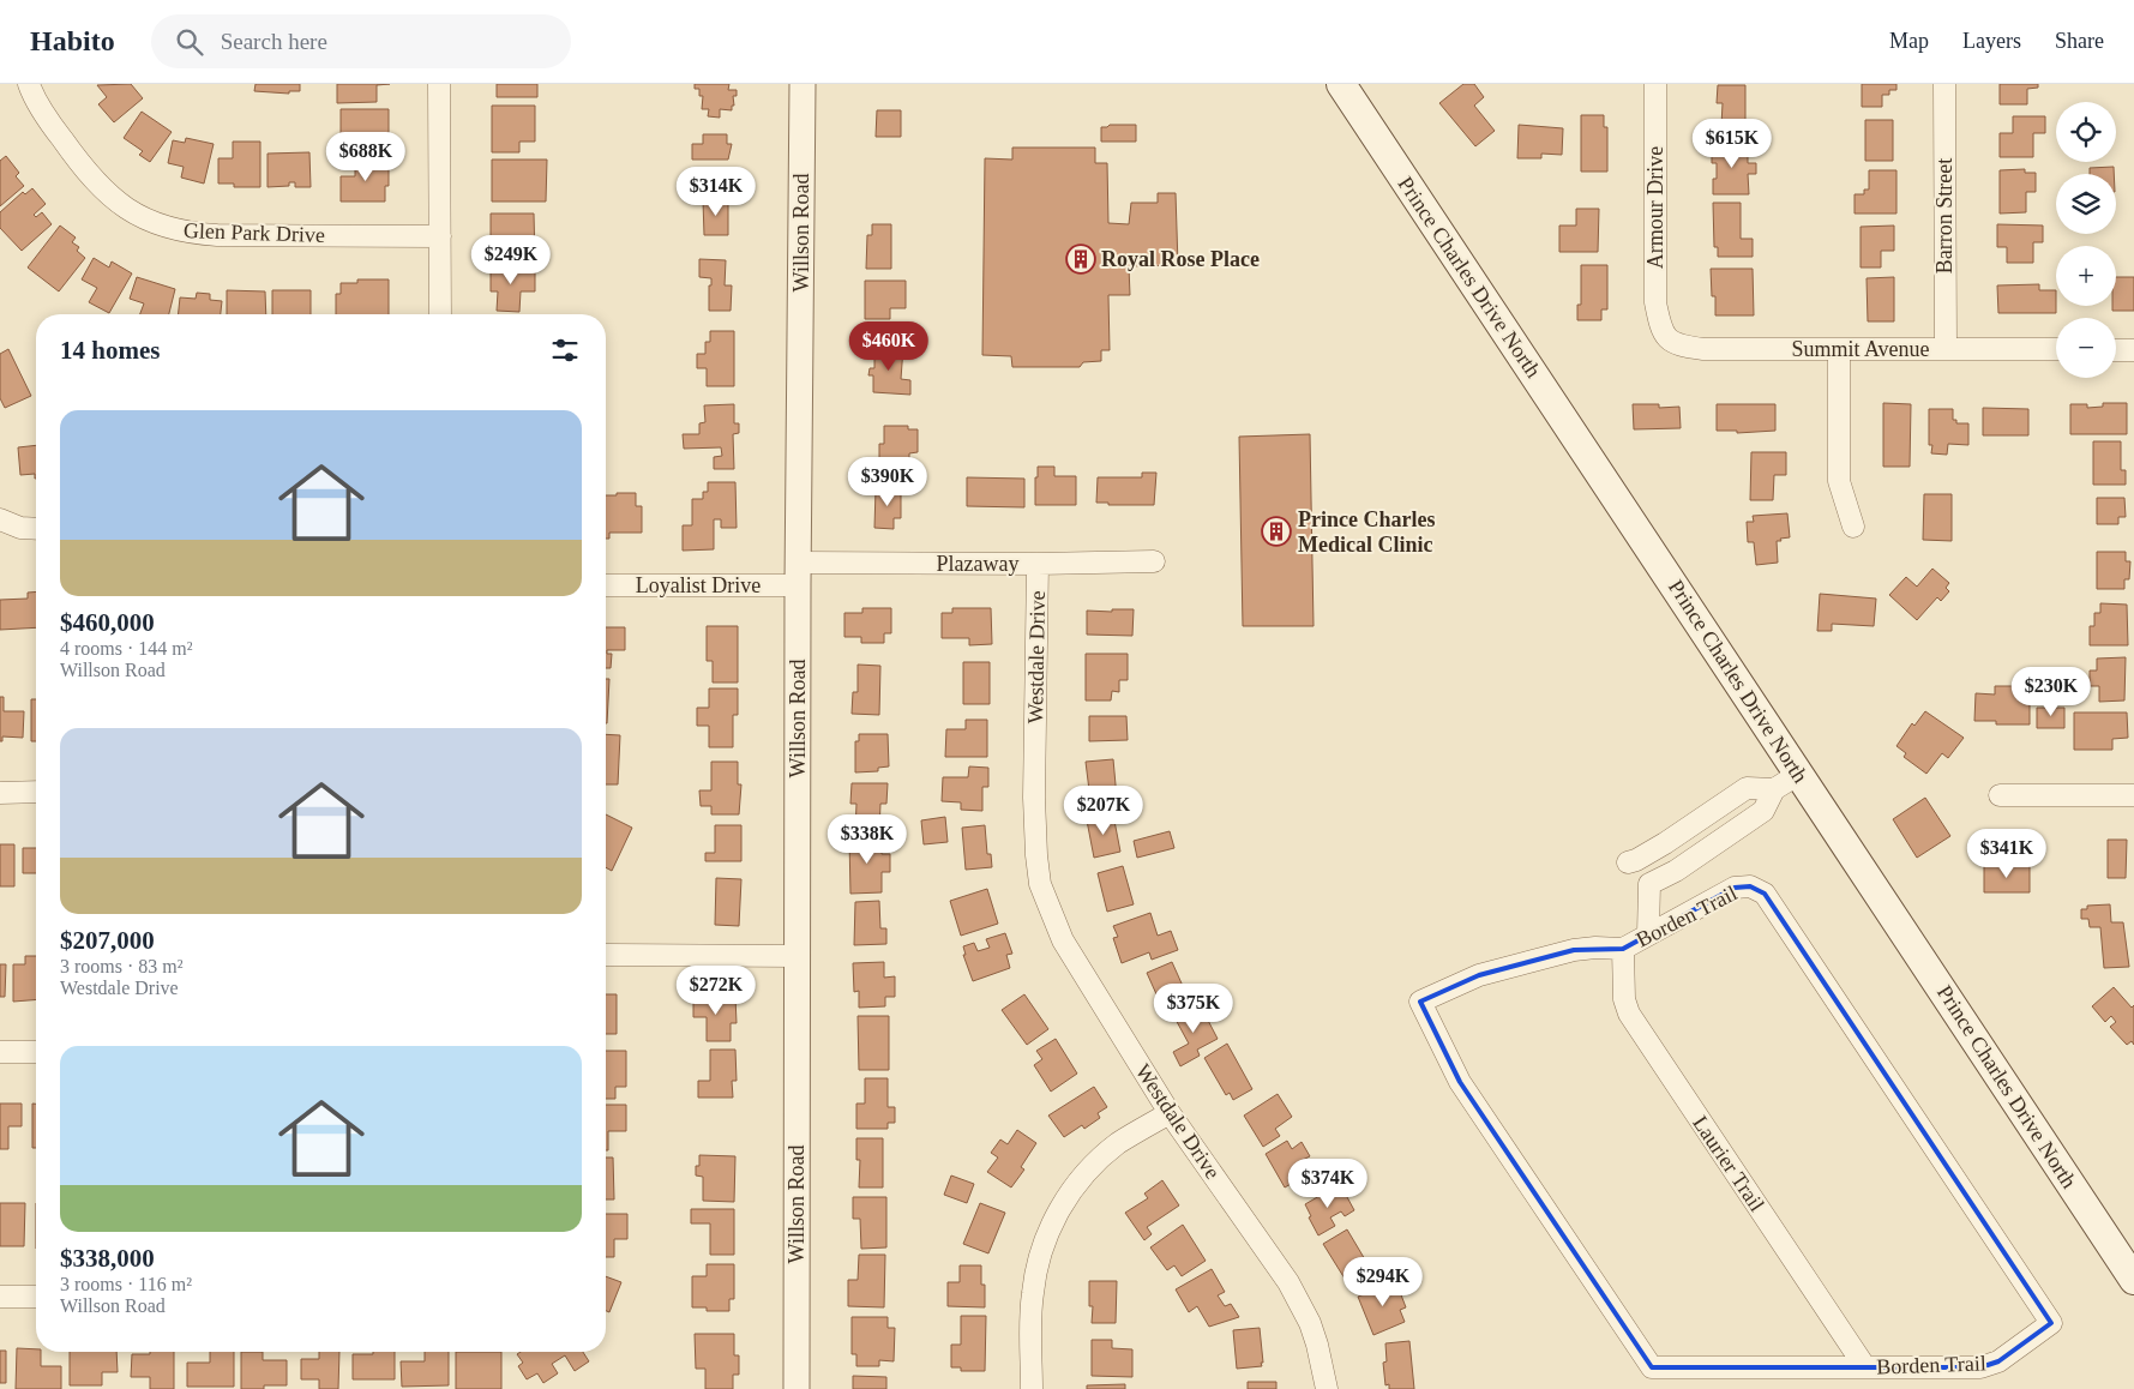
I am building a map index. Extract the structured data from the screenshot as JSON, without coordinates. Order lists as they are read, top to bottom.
{
  "streets": {
    "main road": ["Prince Charles Drive North"],
    "street": [
      "Armour Drive",
      "Barron Street",
      "Glen Park Drive",
      "Willson Road",
      "Summit Avenue",
      "Plazaway",
      "Loyalist Drive",
      "Westdale Drive",
      "Borden Trail",
      "Laurier Trail"
    ]
  },
  "crossings": [
    ["Armour Drive", "Summit Avenue"],
    ["Barron Street", "Summit Avenue"],
    ["Willson Road", "Plazaway"],
    ["Willson Road", "Loyalist Drive"],
    ["Plazaway", "Loyalist Drive"],
    ["Plazaway", "Westdale Drive"],
    ["Borden Trail", "Laurier Trail"]
  ],
  "places": {
    "building": ["Royal Rose Place", "Prince Charles Medical Clinic"]
  },
  "page": {
    "header": "Habito",
    "search": "Search here",
    "nav": ["Map", "Layers", "Share"],
    "map_buttons": ["+", "−"],
    "price": [
      "$615K",
      "$688K",
      "$314K",
      "$249K",
      "$460K",
      "$390K",
      "$230K",
      "$207K",
      "$338K",
      "$341K",
      "$272K",
      "$375K",
      "$374K",
      "$294K"
    ],
    "heading": "14 homes",
    "list": [
      {
        "name": "$460,000",
        "note": "4 rooms · 144 m² · Willson Road"
      },
      {
        "name": "$207,000",
        "note": "3 rooms · 83 m² · Westdale Drive"
      },
      {
        "name": "$338,000",
        "note": "3 rooms · 116 m² · Willson Road"
      }
    ]
  }
}
